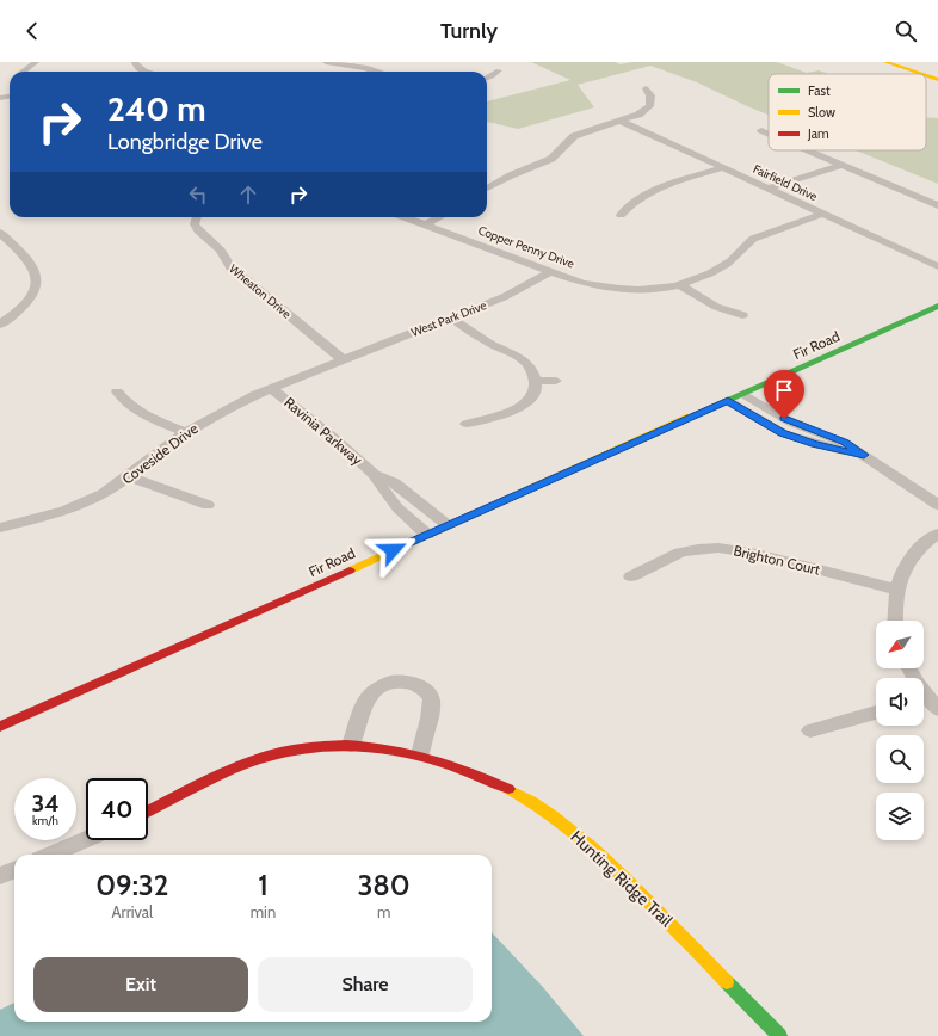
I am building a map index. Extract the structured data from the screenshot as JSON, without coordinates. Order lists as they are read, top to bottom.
{
  "streets": {
    "street": [
      "Fairfield Drive",
      "Copper Penny Drive",
      "Wheaton Drive",
      "West Park Drive",
      "Fir Road",
      "Ravinia Parkway",
      "Coveside Drive",
      "Brighton Court",
      "Hunting Ridge Trail"
    ]
  },
  "crossings": [
    ["Fairfield Drive", "Copper Penny Drive"],
    ["Copper Penny Drive", "West Park Drive"],
    ["Wheaton Drive", "West Park Drive"],
    ["Wheaton Drive", "Coveside Drive"],
    ["West Park Drive", "Coveside Drive"],
    ["Ravinia Parkway", "Coveside Drive"]
  ],
  "legend": ["Fast", "Slow", "Jam"],
  "north": "bottom left",
  "page": {
    "header": "Turnly",
    "turn": ["240 m", "Longbridge Drive"],
    "speed": "34 km/h",
    "limit": "40",
    "eta": [
      "09:32",
      "Arrival",
      "1",
      "min",
      "380",
      "m"
    ],
    "buttons": ["Exit", "Share"]
  }
}
